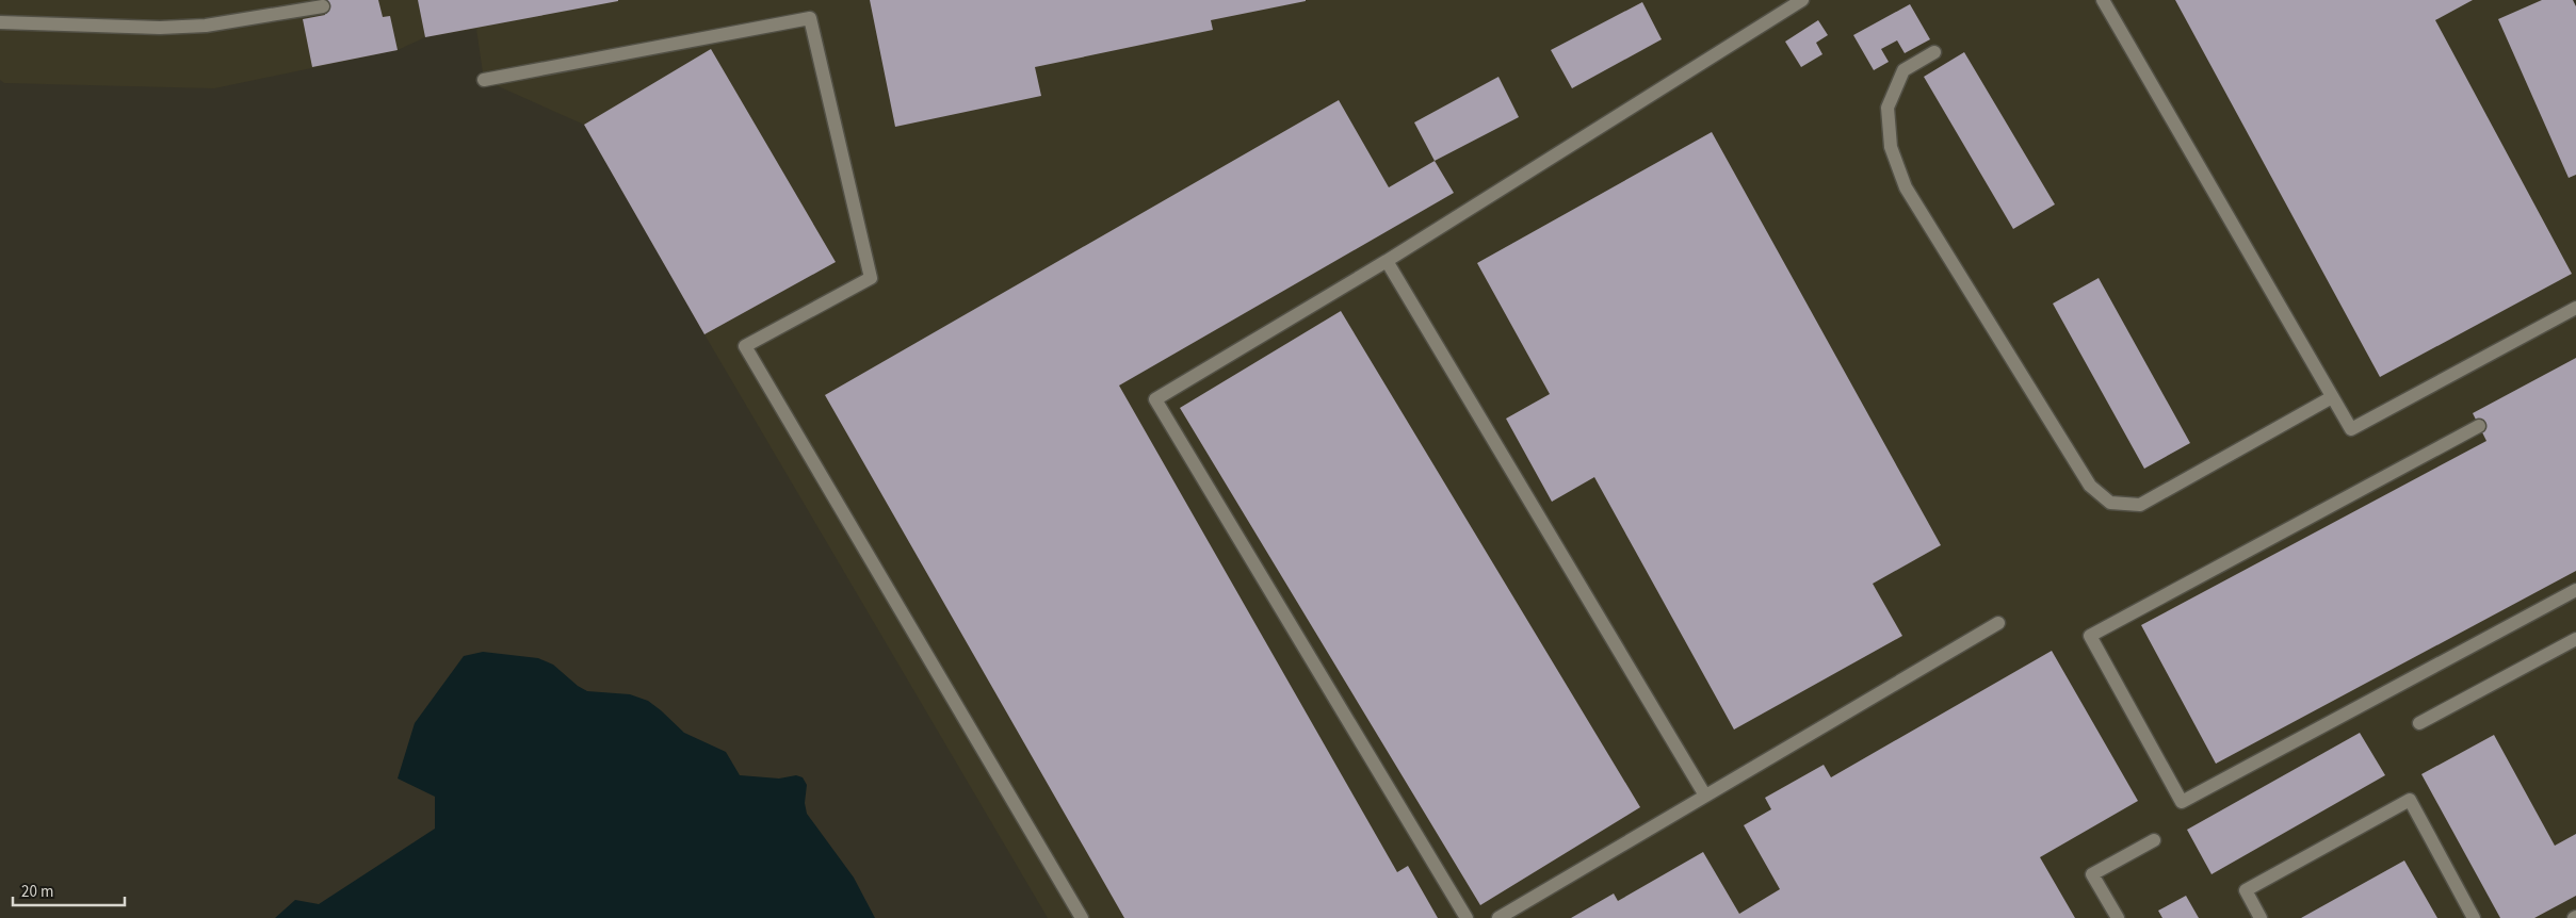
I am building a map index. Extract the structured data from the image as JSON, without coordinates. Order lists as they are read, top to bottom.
{
  "scale_bar": "20 m"
}
